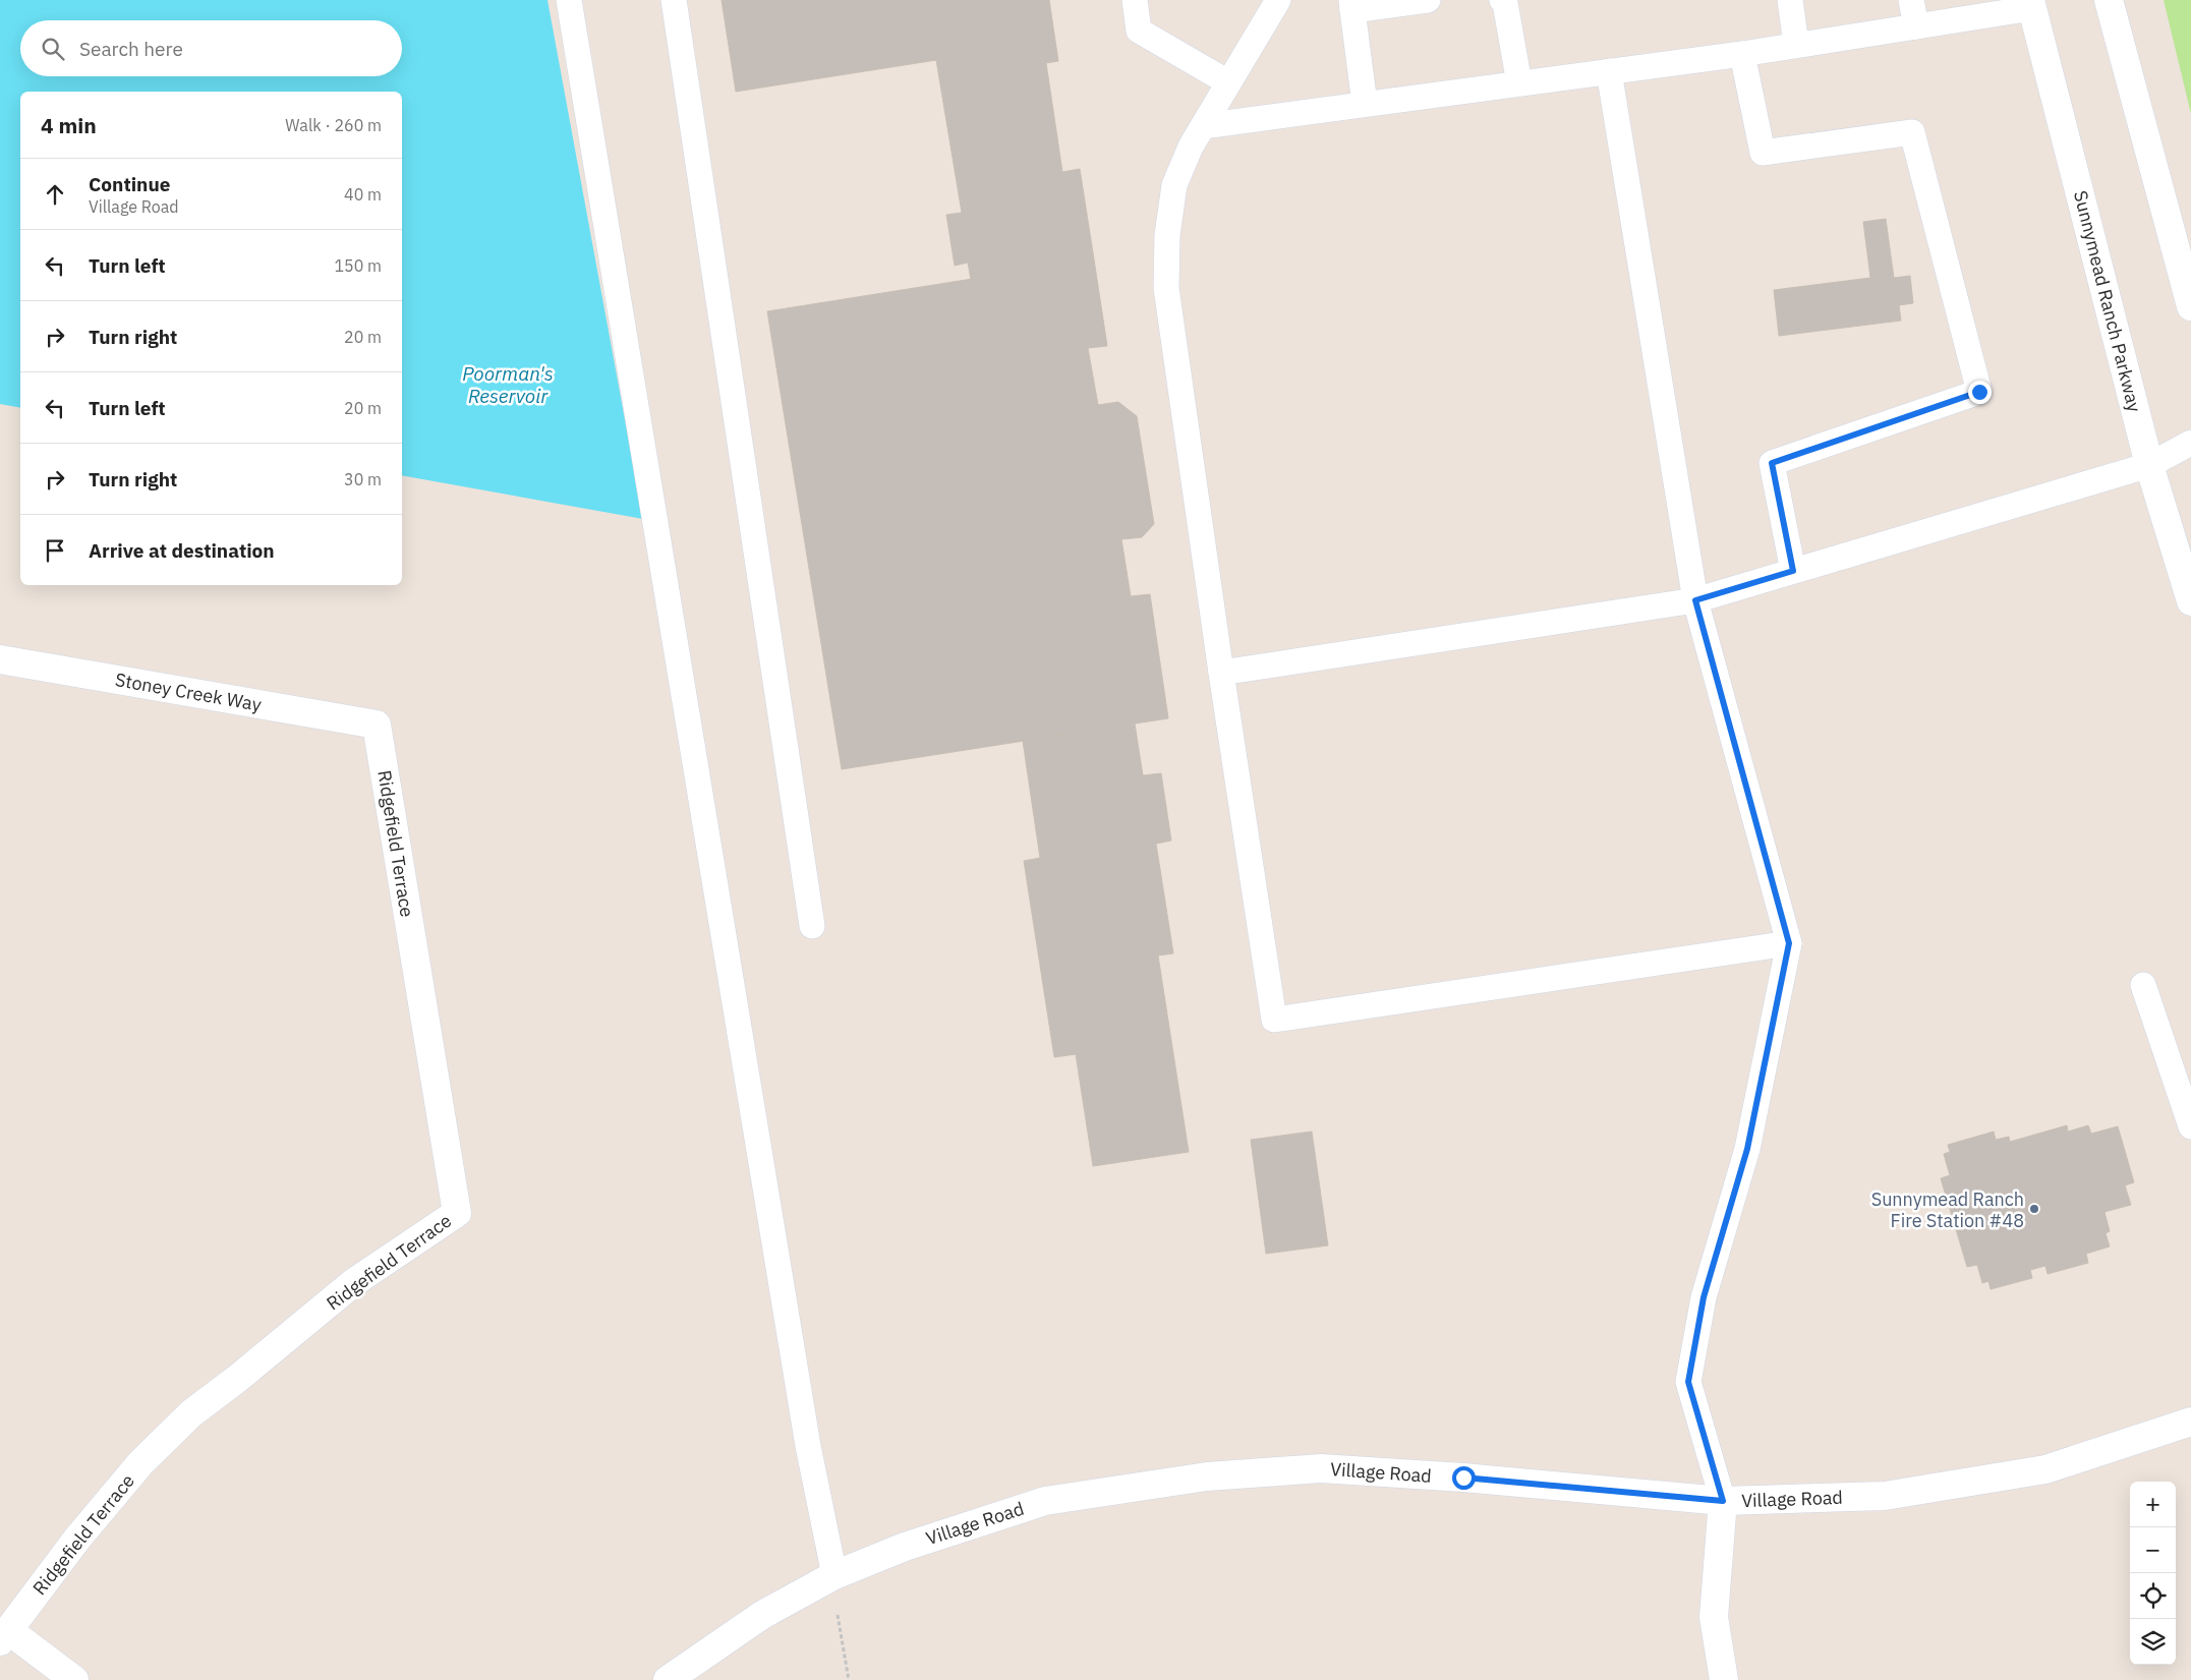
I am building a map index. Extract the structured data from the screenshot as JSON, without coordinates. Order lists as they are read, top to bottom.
{
  "streets": {
    "street": [
      "Sunnymead Ranch Parkway",
      "Stoney Creek Way",
      "Ridgefield Terrace",
      "Village Road"
    ]
  },
  "crossings": [
    ["Stoney Creek Way", "Ridgefield Terrace"]
  ],
  "water": ["Poorman's Reservoir"],
  "places": ["Sunnymead Ranch Fire Station #48"],
  "page": {
    "search": "Search here",
    "heading": ["4 min", "Walk · 260 m"],
    "list": [
      ["Continue", "Village Road", "40 m"],
      ["Turn left", "150 m"],
      ["Turn right", "20 m"],
      ["Turn left", "20 m"],
      ["Turn right", "30 m"],
      "Arrive at destination"
    ],
    "map_buttons": ["+", "−"]
  }
}
